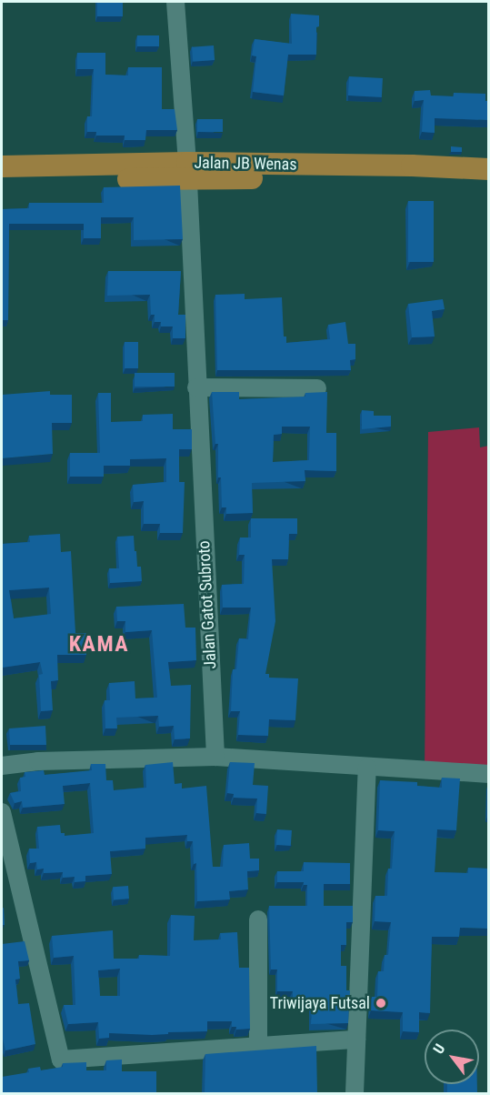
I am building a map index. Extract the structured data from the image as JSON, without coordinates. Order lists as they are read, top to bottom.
{
  "streets": {
    "main road": ["Jalan JB Wenas"],
    "street": ["Jalan Gatot Subroto"]
  },
  "crossings": [
    ["Jalan JB Wenas", "Jalan Gatot Subroto"]
  ],
  "districts": ["KAMA"],
  "places": ["Triwijaya Futsal"],
  "north": "top left"
}
